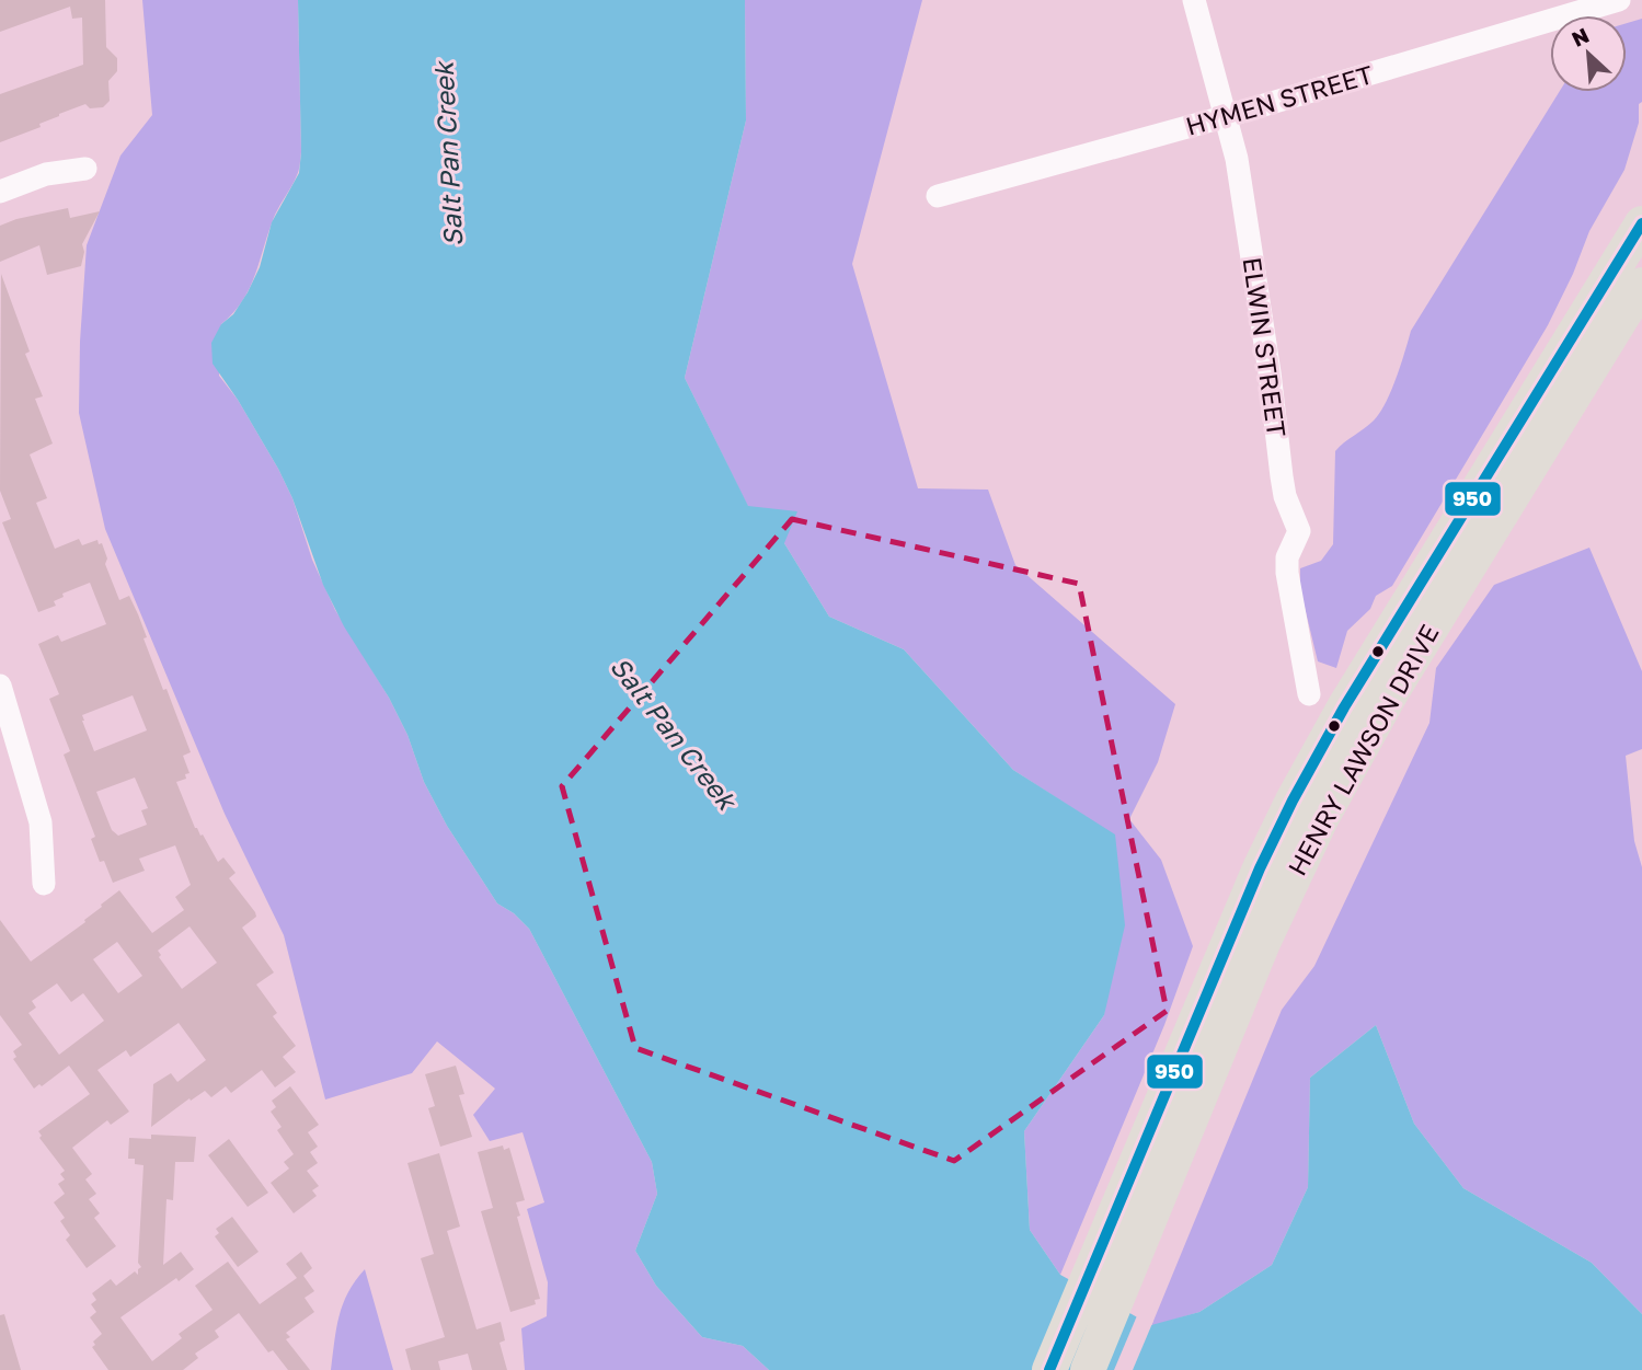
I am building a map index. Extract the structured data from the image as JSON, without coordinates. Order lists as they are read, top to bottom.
{
  "streets": {
    "main road": ["HENRY LAWSON DRIVE"],
    "street": ["HYMEN STREET", "ELWIN STREET"]
  },
  "crossings": [
    ["HYMEN STREET", "ELWIN STREET"]
  ],
  "water": ["Salt Pan Creek"],
  "lines": ["transit line 950"],
  "north": "top left"
}
